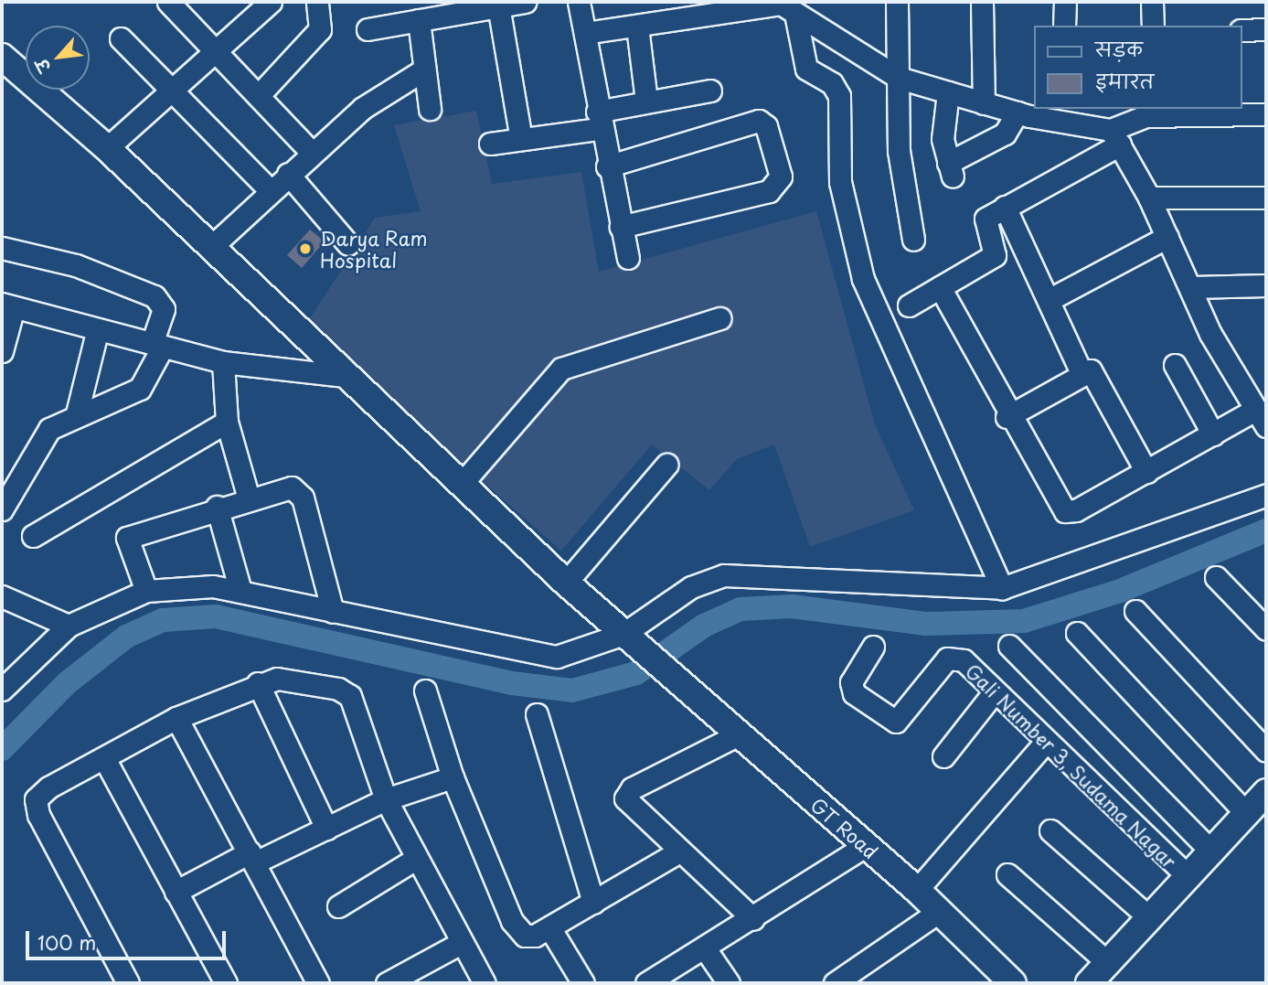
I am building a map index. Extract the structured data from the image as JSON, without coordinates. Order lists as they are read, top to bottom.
{
  "streets": {
    "main road": ["GT Road"],
    "street": ["Gali Number 3, Sudama Nagar"]
  },
  "places": ["Darya Ram Hospital"],
  "legend": ["सड़क", "इमारत"],
  "scale_bar": "100 m",
  "north": "bottom left"
}
